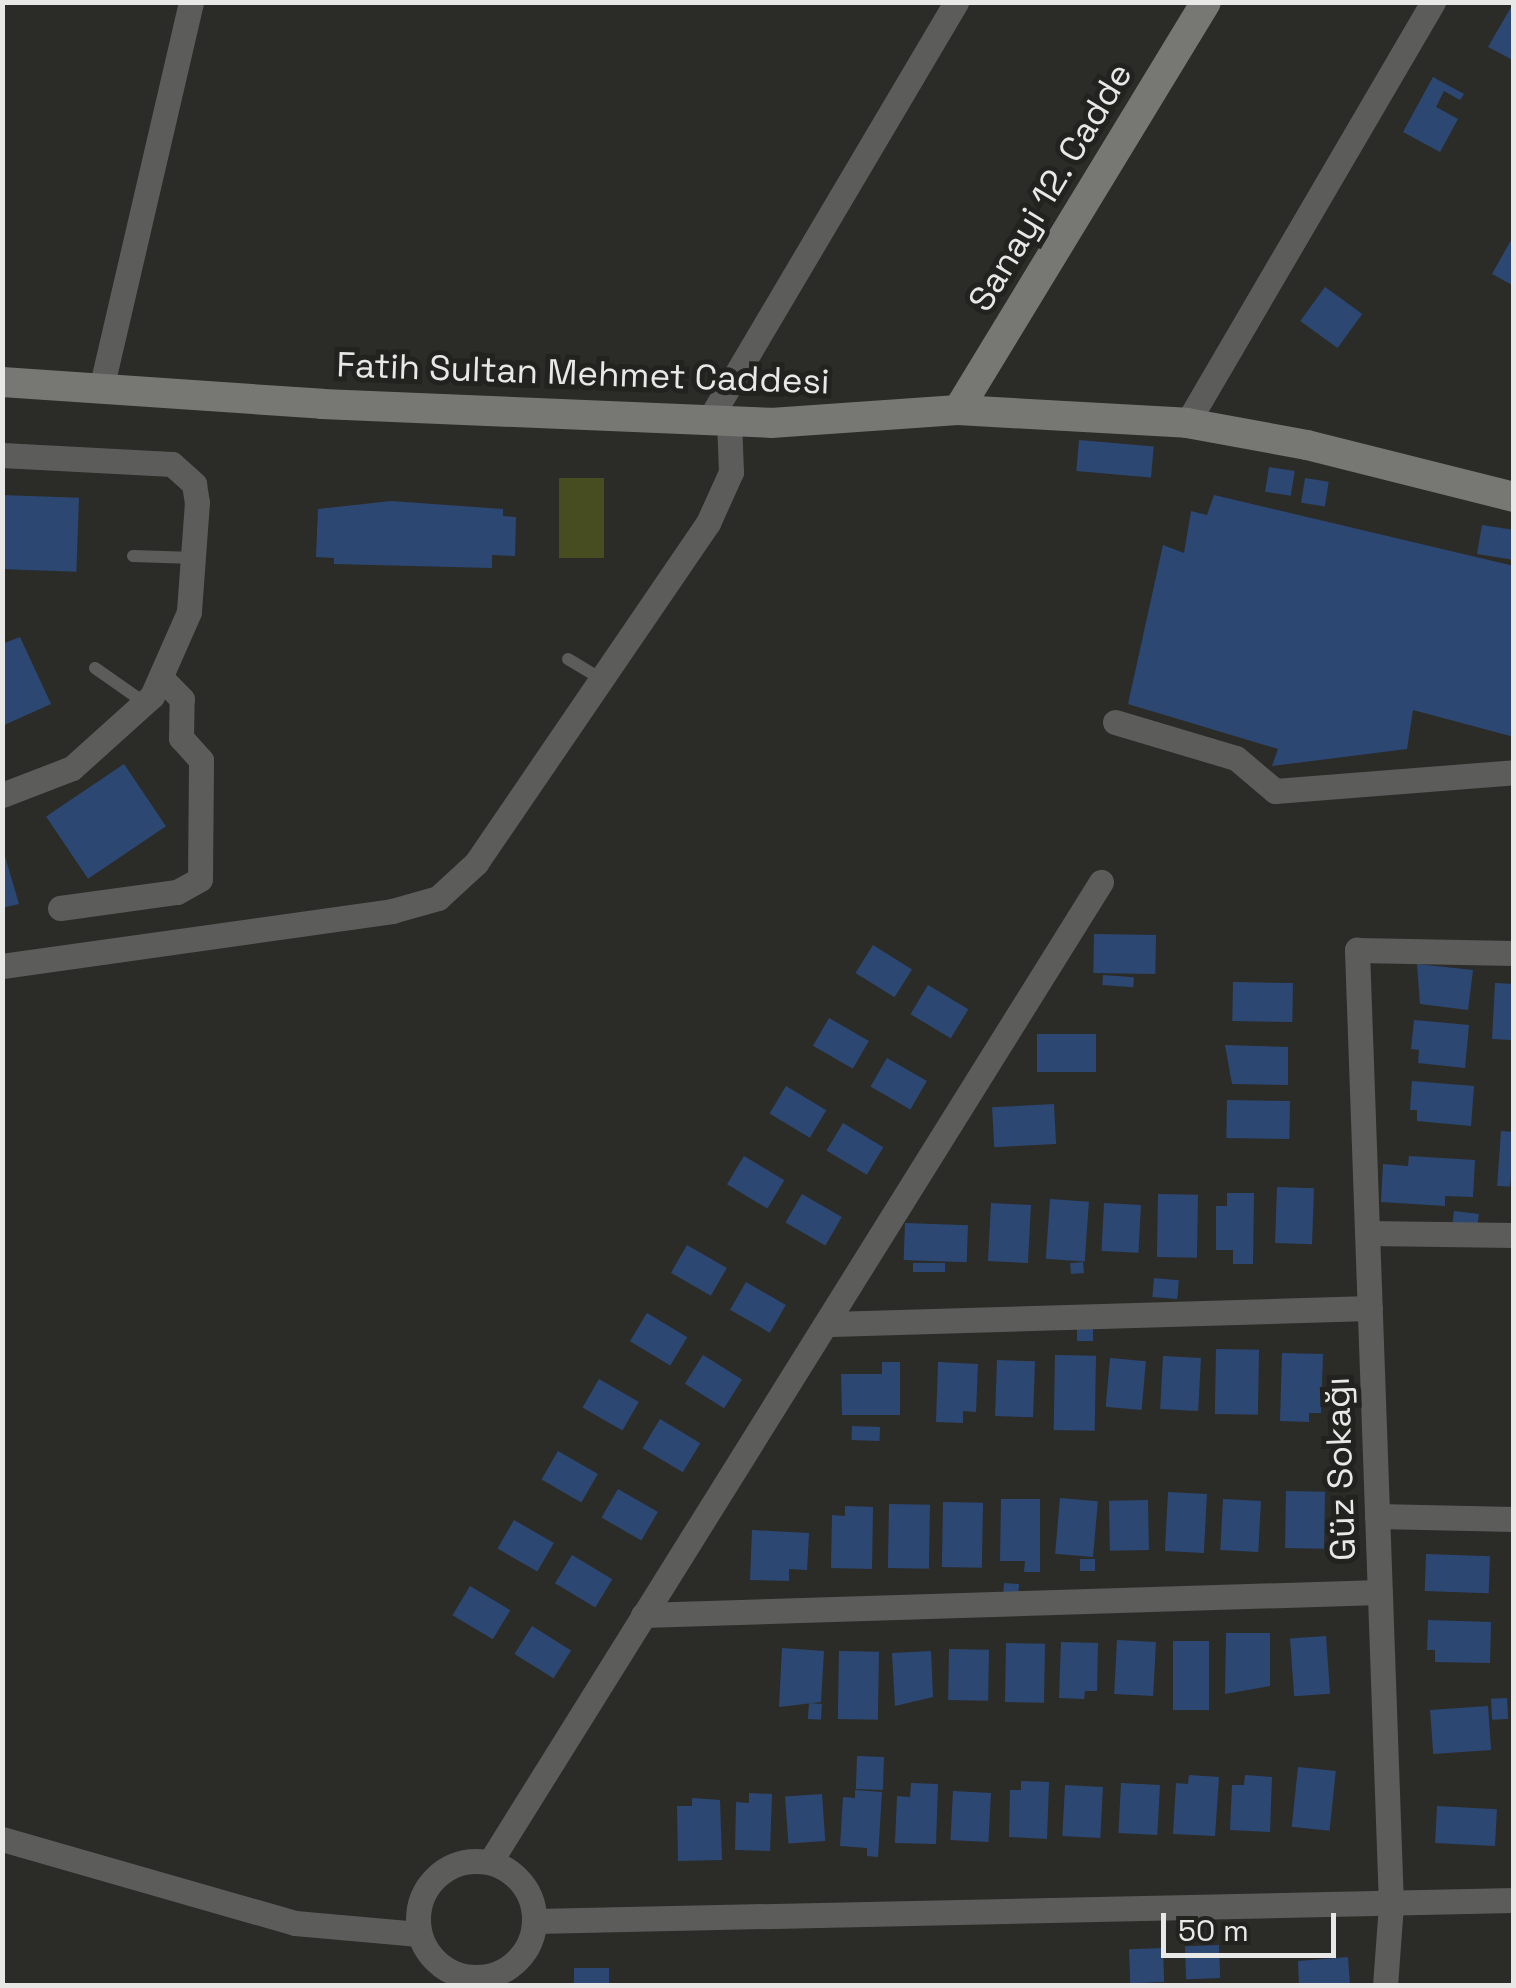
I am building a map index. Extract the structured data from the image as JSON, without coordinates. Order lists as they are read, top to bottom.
{
  "streets": {
    "main road": ["Sanayi 12. Cadde", "Fatih Sultan Mehmet Caddesi"],
    "street": ["Güz Sokağı"]
  },
  "crossings": [
    ["Sanayi 12. Cadde", "Fatih Sultan Mehmet Caddesi"]
  ],
  "scale_bar": "50 m"
}
